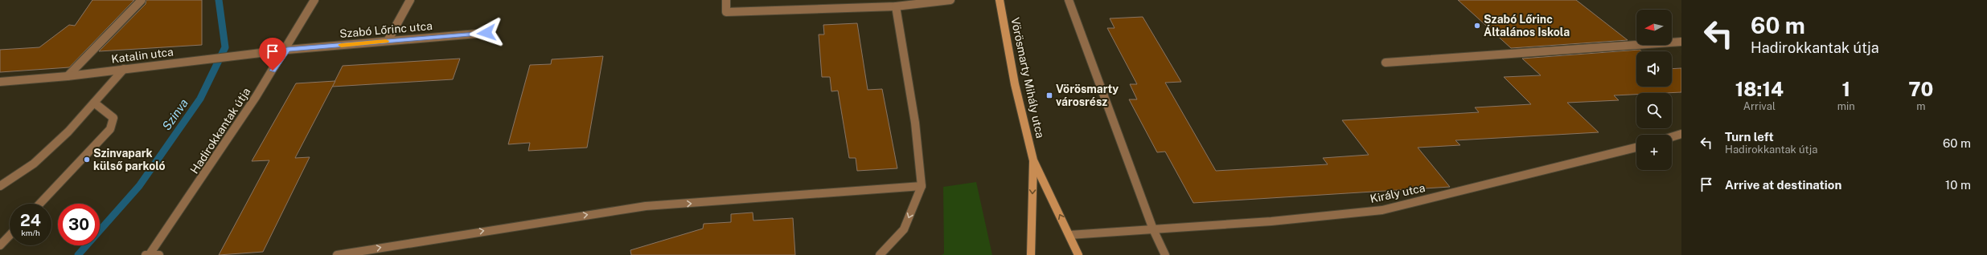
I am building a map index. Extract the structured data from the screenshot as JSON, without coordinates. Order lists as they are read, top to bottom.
{
  "streets": {
    "main road": ["Vörösmarty Mihály utca"],
    "street": [
      "Szabó Lőrinc utca",
      "Katalin utca",
      "Hadirokkantak útja",
      "Király utca"
    ]
  },
  "crossings": [
    ["Szabó Lőrinc utca", "Katalin utca"],
    ["Szabó Lőrinc utca", "Hadirokkantak útja"],
    ["Katalin utca", "Hadirokkantak útja"],
    ["Vörösmarty Mihály utca", "Király utca"]
  ],
  "water": ["Szinva"],
  "places": {
    "other": ["Szabó Lőrinc Általános Iskola", "Szinvapark külső parkoló"],
    "transit": ["Vörösmarty városrész"]
  },
  "north": "left",
  "page": {
    "turn": ["60 m", "Hadirokkantak útja"],
    "map_buttons": "+",
    "eta": [
      "18:14",
      "Arrival",
      "1",
      "min",
      "70",
      "m"
    ],
    "list": [
      {
        "name": "Turn left",
        "note": "Hadirokkantak útja",
        "value": "60 m"
      },
      {
        "name": "Arrive at destination",
        "value": "10 m"
      }
    ],
    "speed": "24 km/h",
    "limit": "30"
  }
}
